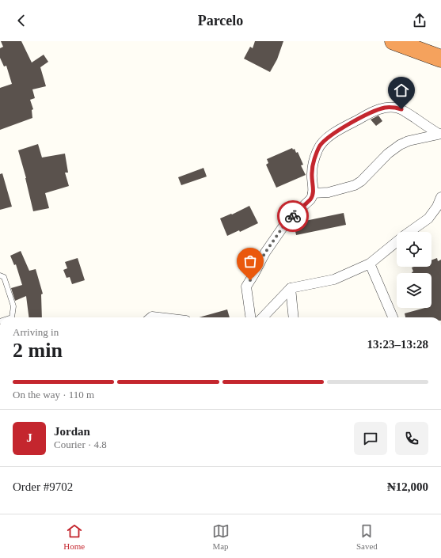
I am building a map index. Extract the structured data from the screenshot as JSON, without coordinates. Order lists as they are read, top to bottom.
{
  "page": {
    "header": "Parcelo",
    "heading": ["2 min", "Arriving in", "13:23–13:28"],
    "panel": [
      "Jordan",
      "Courier · 4.8",
      "Order #9702",
      "₦12,000"
    ],
    "bar": "On the way · 110 m",
    "round": "J",
    "tabs": ["Home", "Map", "Saved"]
  }
}
